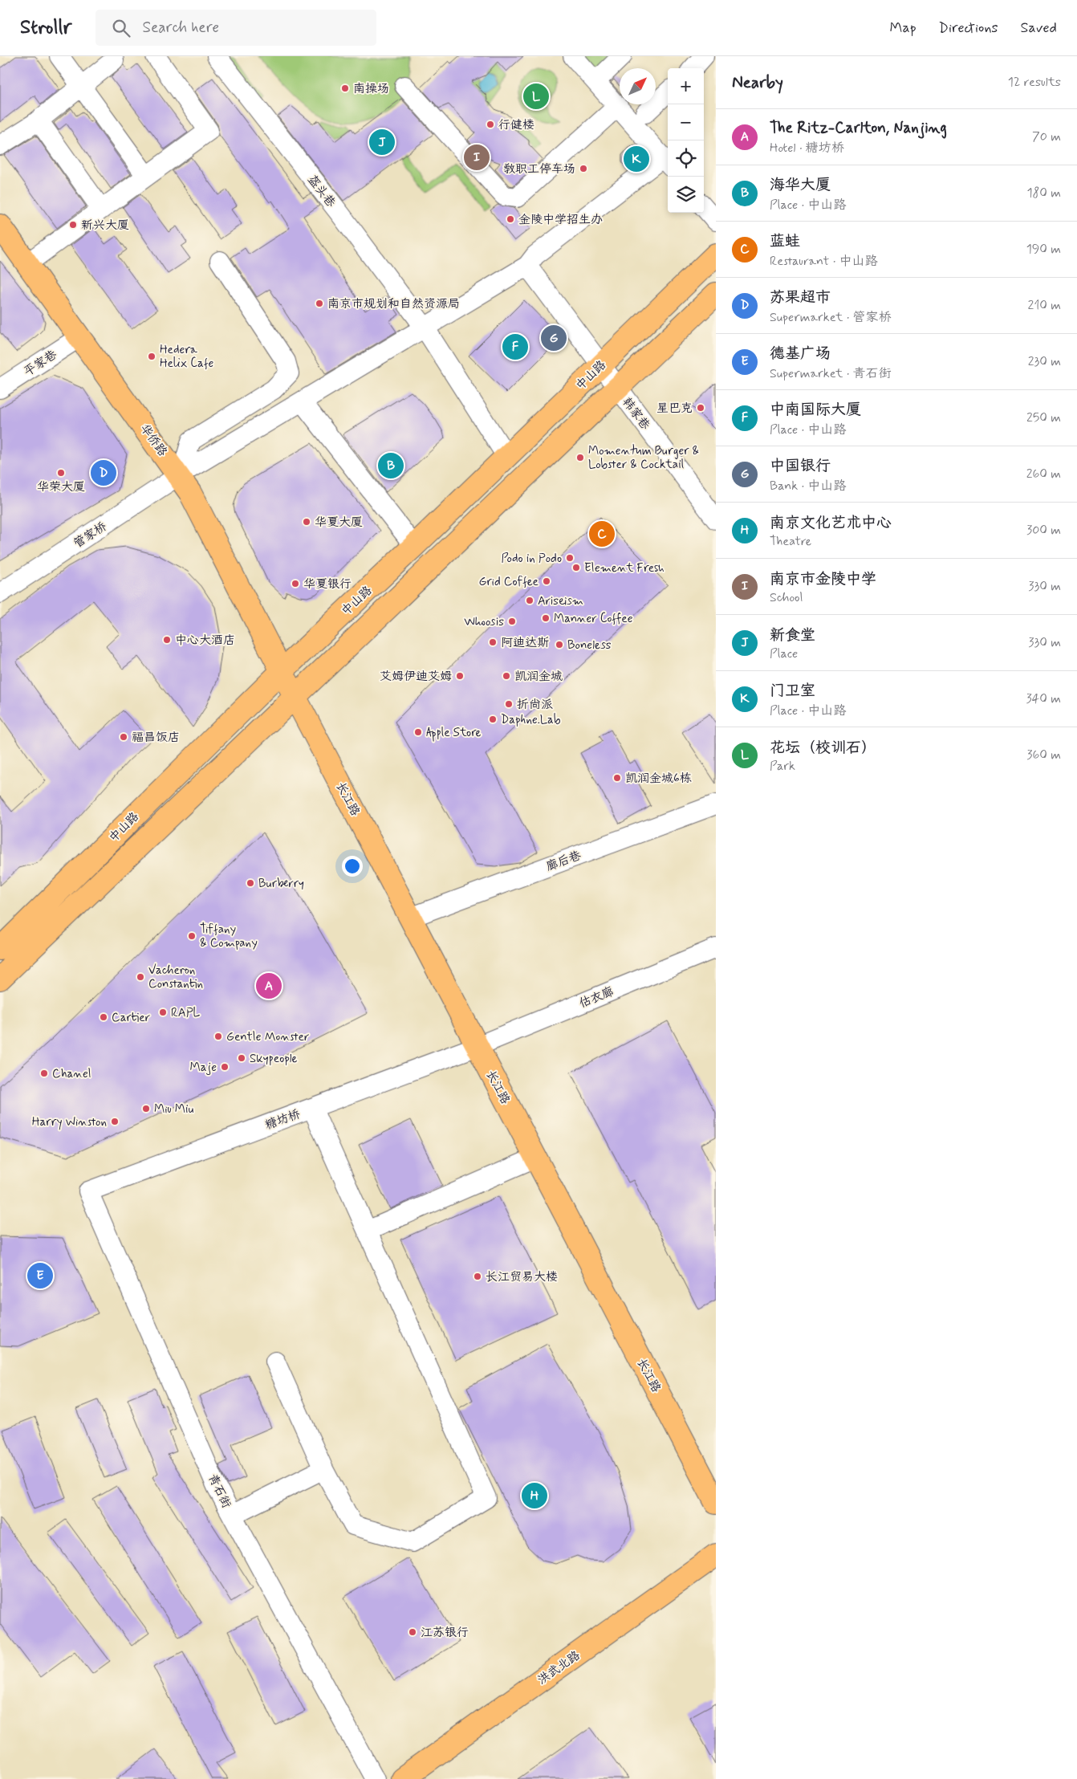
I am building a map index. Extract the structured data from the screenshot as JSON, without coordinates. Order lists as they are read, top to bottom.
{
  "streets": {
    "main road": [
      "中山路",
      "华侨路",
      "长江路",
      "洪武北路"
    ],
    "street": [
      "盔头巷",
      "平家巷",
      "韩家巷",
      "管家桥",
      "廊后巷",
      "估衣廊",
      "糖坊桥",
      "青石街"
    ]
  },
  "crossings": [
    ["盔头巷", "中山路"],
    ["盔头巷", "管家桥"],
    ["平家巷", "华侨路"],
    ["中山路", "韩家巷"],
    ["中山路", "华侨路"],
    ["中山路", "长江路"],
    ["韩家巷", "管家桥"],
    ["华侨路", "管家桥"],
    ["华侨路", "长江路"],
    ["长江路", "廊后巷"],
    ["长江路", "估衣廊"],
    ["长江路", "糖坊桥"],
    ["估衣廊", "糖坊桥"],
    ["糖坊桥", "青石街"]
  ],
  "places": [
    "南操场",
    "行健楼",
    "教职工停车场",
    "金陵中学招生办",
    "新兴大厦",
    "南京市规划和自然资源局",
    "Hedera Helix Cafe",
    "星巴克",
    "Momentum Burger & Lobster & Cocktail",
    "华荣大厦",
    "华夏大厦",
    "Podo in Podo",
    "Element Fresh",
    "Grid Coffee",
    "华夏银行",
    "Ariseism",
    "Manner Coffee",
    "Whoosis",
    "中心大酒店",
    "阿迪达斯",
    "Boneless",
    "艾姆伊迪艾姆",
    "凯润金城",
    "折尚派",
    "Daphne.Lab",
    "Apple Store",
    "福昌饭店",
    "凯润金城6栋",
    "Burberry",
    "Tiffany & Company",
    "Vacheron Constantin",
    "RAPL",
    "Cartier",
    "Gentle Monster",
    "Skypeople",
    "Maje",
    "Chanel",
    "Miu Miu",
    "Harry Winston",
    "长江贸易大楼",
    "江苏银行"
  ],
  "north": "top right",
  "page": {
    "header": "Strollr",
    "search": "Search here",
    "nav": ["Map", "Directions", "Saved"],
    "heading": ["Nearby", "12 results"],
    "map_buttons": ["+", "−"],
    "pins": [
      "L",
      "J",
      "I",
      "K",
      "G",
      "F",
      "B",
      "D",
      "C",
      "A",
      "E",
      "H"
    ],
    "list": [
      {
        "mark": "A",
        "name": "The Ritz-Carlton, Nanjing",
        "note": "Hotel · 糖坊桥",
        "value": "70 m"
      },
      {
        "mark": "B",
        "name": "海华大厦",
        "note": "Place · 中山路",
        "value": "180 m"
      },
      {
        "mark": "C",
        "name": "蓝蛙",
        "note": "Restaurant · 中山路",
        "value": "190 m"
      },
      {
        "mark": "D",
        "name": "苏果超市",
        "note": "Supermarket · 管家桥",
        "value": "210 m"
      },
      {
        "mark": "E",
        "name": "德基广场",
        "note": "Supermarket · 青石街",
        "value": "230 m"
      },
      {
        "mark": "F",
        "name": "中南国际大厦",
        "note": "Place · 中山路",
        "value": "250 m"
      },
      {
        "mark": "G",
        "name": "中国银行",
        "note": "Bank · 中山路",
        "value": "260 m"
      },
      {
        "mark": "H",
        "name": "南京文化艺术中心",
        "note": "Theatre",
        "value": "300 m"
      },
      {
        "mark": "I",
        "name": "南京市金陵中学",
        "note": "School",
        "value": "330 m"
      },
      {
        "mark": "J",
        "name": "新食堂",
        "note": "Place",
        "value": "330 m"
      },
      {
        "mark": "K",
        "name": "门卫室",
        "note": "Place · 中山路",
        "value": "340 m"
      },
      {
        "mark": "L",
        "name": "花坛（校训石）",
        "note": "Park",
        "value": "360 m"
      }
    ]
  }
}
